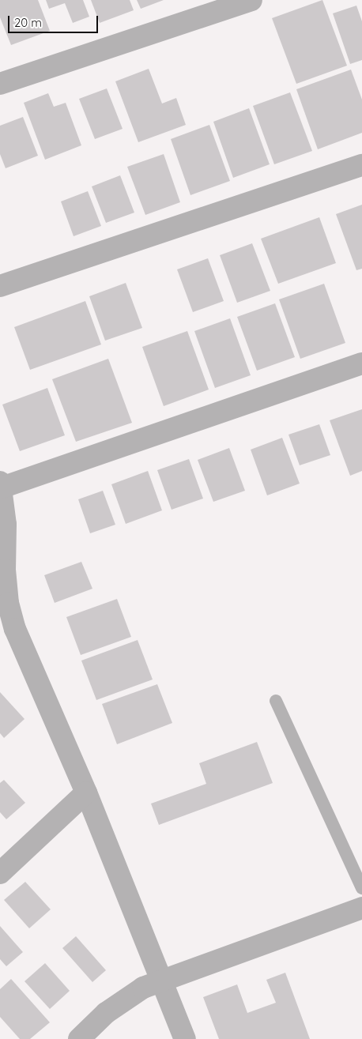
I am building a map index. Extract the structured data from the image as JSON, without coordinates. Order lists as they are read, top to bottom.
{
  "scale_bar": "20 m"
}
